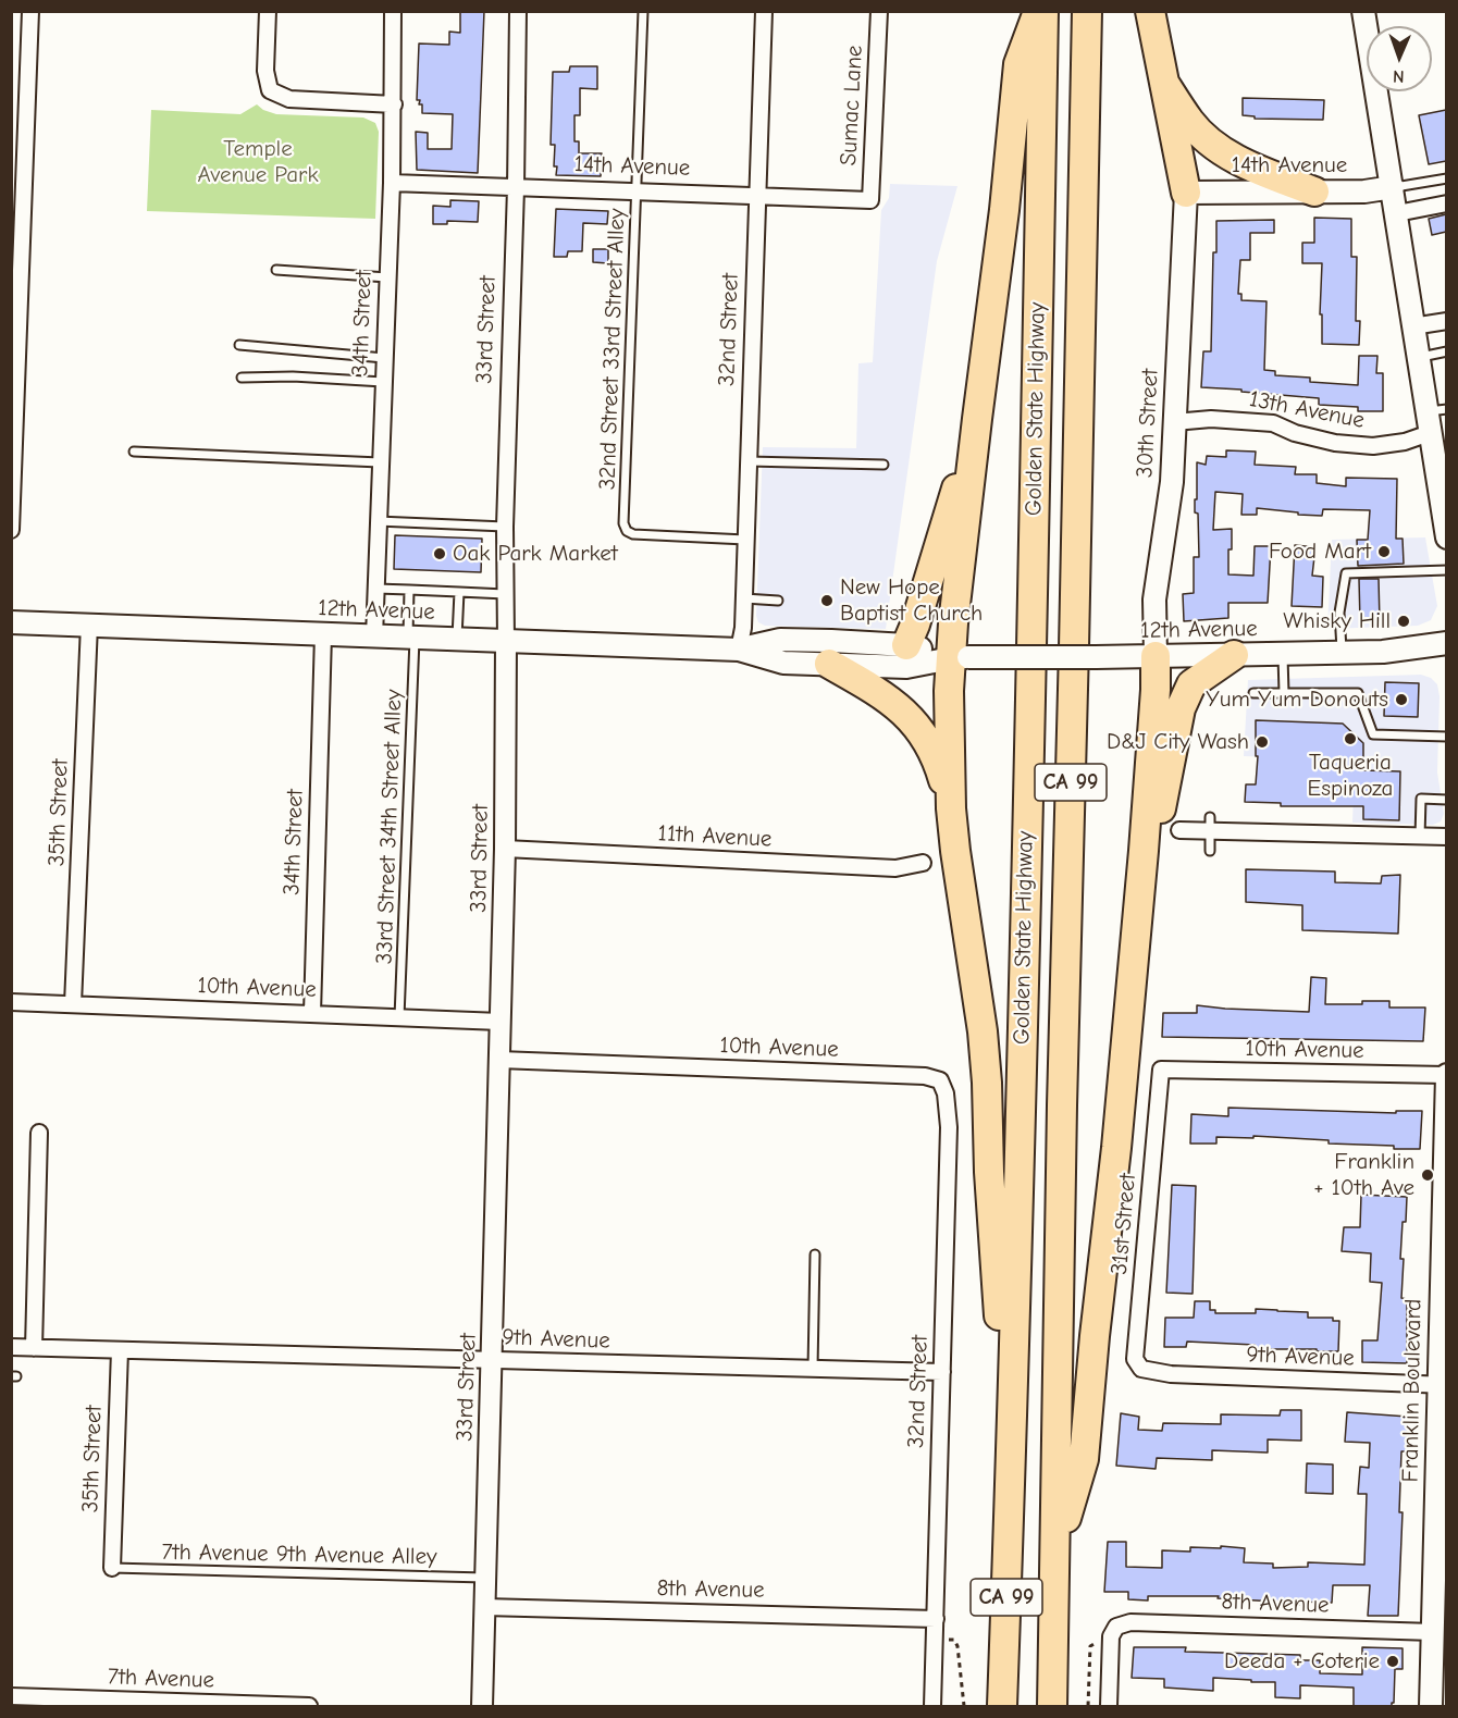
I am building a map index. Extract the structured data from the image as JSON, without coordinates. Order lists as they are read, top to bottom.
{
  "streets": {
    "highway": ["Golden State Highway", "CA 99"],
    "main road": [
      "14th Avenue",
      "30th Street",
      "12th Avenue",
      "Franklin Boulevard"
    ],
    "street": [
      "Sumac Lane",
      "34th Street",
      "33rd Street",
      "32nd Street",
      "13th Avenue",
      "35th Street",
      "11th Avenue",
      "10th Avenue",
      "31st Street",
      "9th Avenue",
      "8th Avenue",
      "7th Avenue"
    ],
    "lane": ["32nd Street 33rd Street Alley", "33rd Street 34th Street Alley", "7th Avenue 9th Avenue Alley"]
  },
  "crossings": [
    ["Sumac Lane", "14th Avenue"],
    ["14th Avenue", "34th Street"],
    ["14th Avenue", "33rd Street"],
    ["14th Avenue", "32nd Street"],
    ["14th Avenue", "32nd Street 33rd Street Alley"],
    ["14th Avenue", "30th Street"],
    ["34th Street", "12th Avenue"],
    ["34th Street", "10th Avenue"],
    ["33rd Street", "12th Avenue"],
    ["33rd Street", "11th Avenue"],
    ["33rd Street", "10th Avenue"],
    ["33rd Street", "9th Avenue"],
    ["33rd Street", "7th Avenue 9th Avenue Alley"],
    ["33rd Street", "8th Avenue"],
    ["32nd Street", "32nd Street 33rd Street Alley"],
    ["32nd Street", "12th Avenue"],
    ["32nd Street", "10th Avenue"],
    ["32nd Street", "9th Avenue"],
    ["32nd Street", "8th Avenue"],
    ["13th Avenue", "30th Street"],
    ["30th Street", "12th Avenue"],
    ["12th Avenue", "35th Street"],
    ["12th Avenue", "33rd Street 34th Street Alley"],
    ["35th Street", "10th Avenue"],
    ["35th Street", "9th Avenue"],
    ["35th Street", "7th Avenue 9th Avenue Alley"],
    ["33rd Street 34th Street Alley", "10th Avenue"],
    ["10th Avenue", "31st Street"],
    ["10th Avenue", "Franklin Boulevard"],
    ["31st Street", "9th Avenue"],
    ["9th Avenue", "Franklin Boulevard"],
    ["Franklin Boulevard", "8th Avenue"]
  ],
  "parks": ["Temple Avenue Park"],
  "places": [
    "Food Mart",
    "Oak Park Market",
    "New Hope Baptist Church",
    "Whisky Hill",
    "Yum Yum Donouts",
    "Taqueria Espinoza",
    "D&J City Wash",
    "Franklin + 10th Ave",
    "Deeda + Coterie"
  ],
  "north": "bottom"
}
